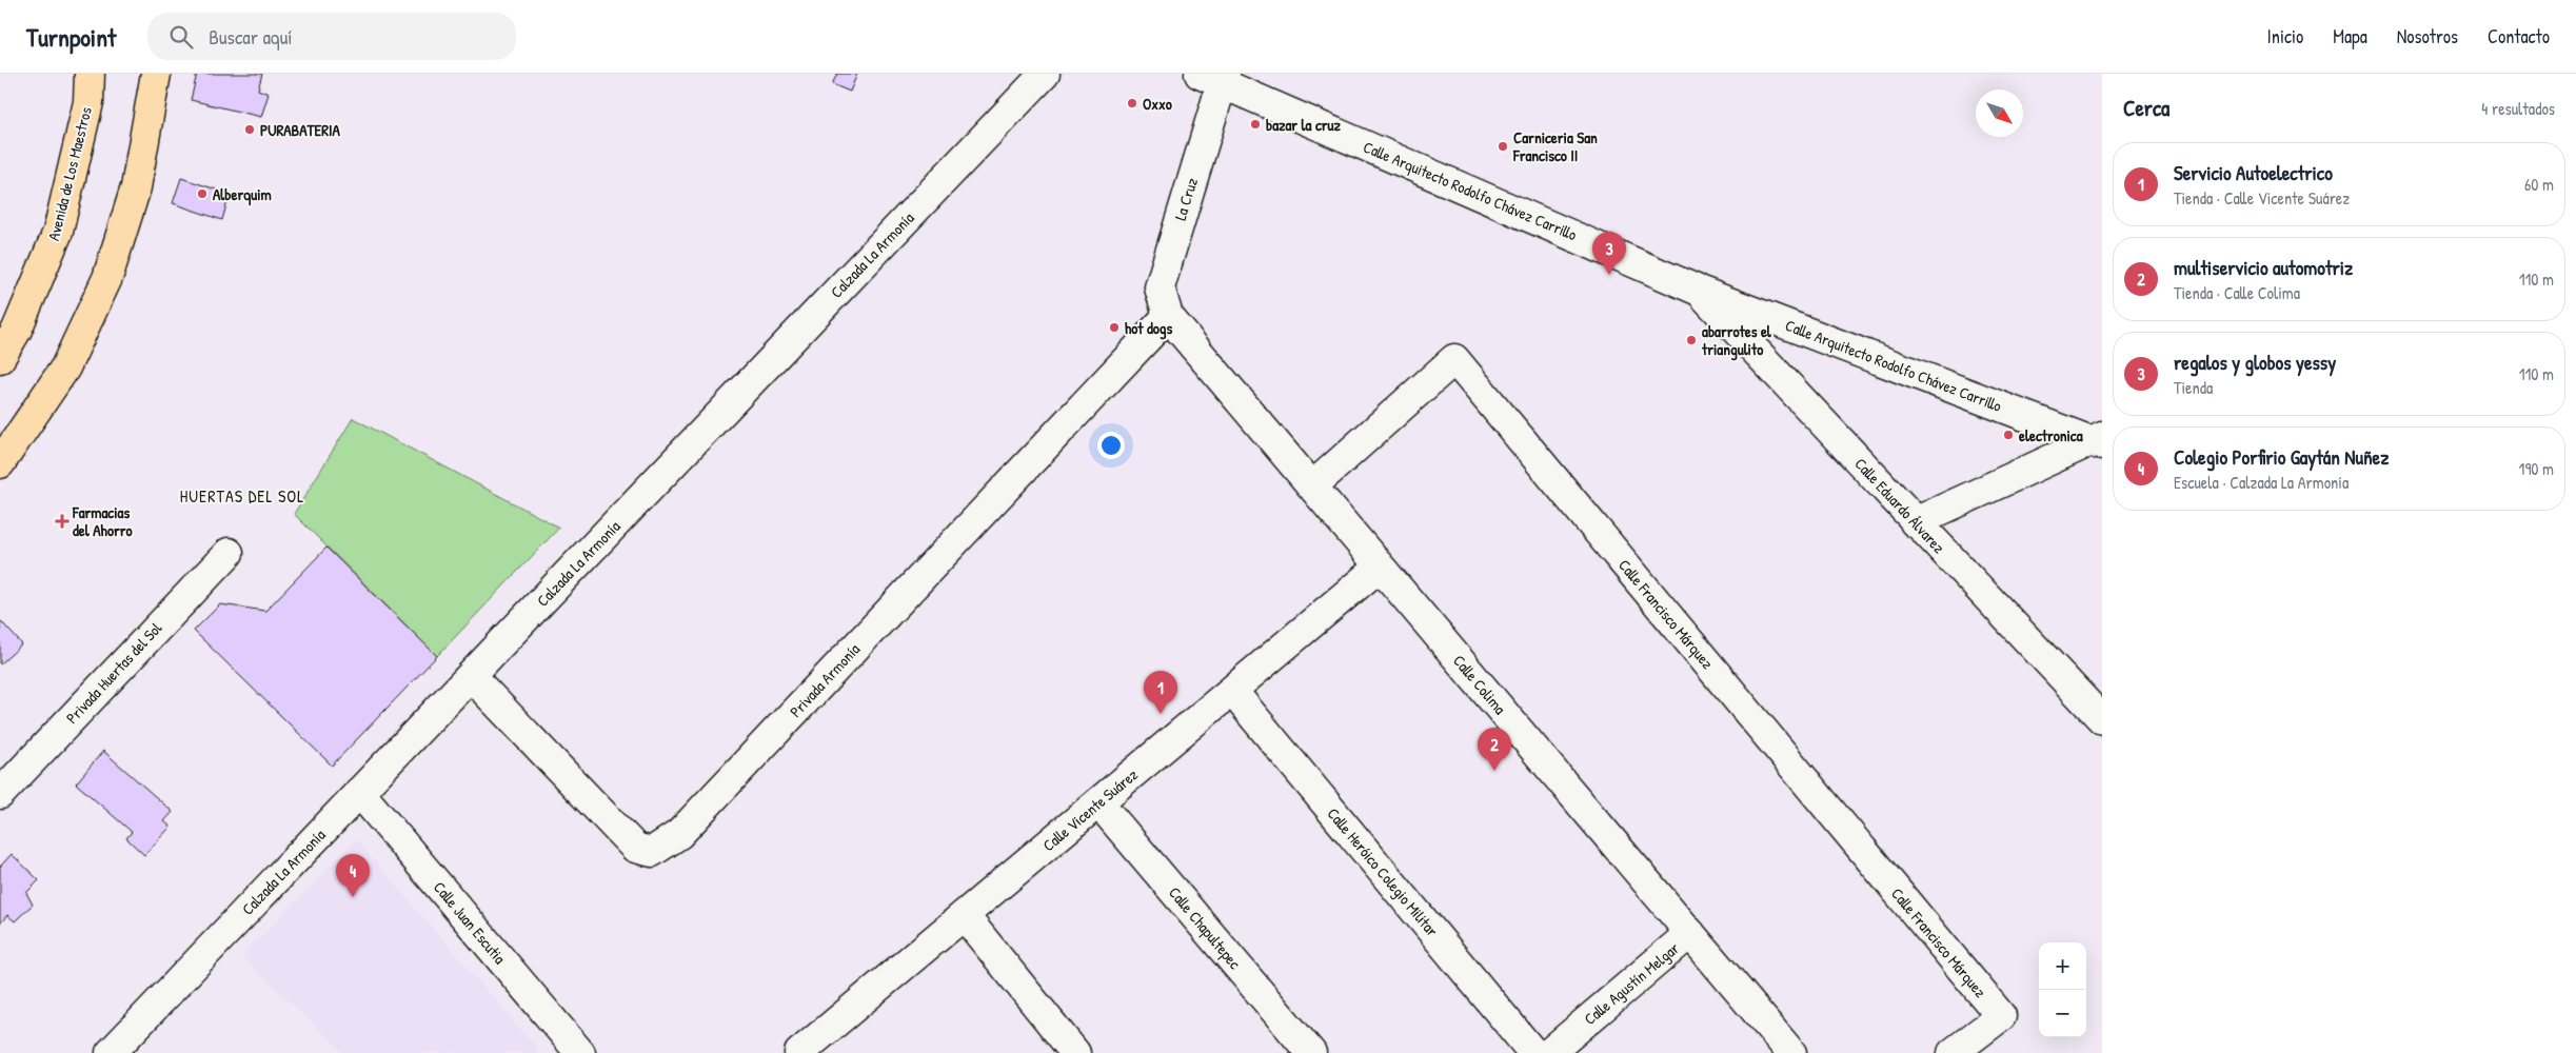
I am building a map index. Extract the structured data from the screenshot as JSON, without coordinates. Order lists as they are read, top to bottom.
{
  "streets": {
    "main road": ["Avenida de Los Maestros"],
    "street": [
      "Calle Arquitecto Rodolfo Chávez Carrillo",
      "La Cruz",
      "Calzada La Armonía",
      "Calle Eduardo Álvarez",
      "Calle Francisco Márquez",
      "Privada Huertas del Sol",
      "Privada Armonía",
      "Calle Colima",
      "Calle Vicente Suárez",
      "Calle Heróico Colegio Militar",
      "Calle Juan Escutia",
      "Calle Chapultepec",
      "Calle Agustín Melgar"
    ]
  },
  "crossings": [
    ["Calle Arquitecto Rodolfo Chávez Carrillo", "La Cruz"],
    ["Calle Arquitecto Rodolfo Chávez Carrillo", "Calle Eduardo Álvarez"],
    ["La Cruz", "Privada Armonía"],
    ["La Cruz", "Calle Colima"],
    ["Calzada La Armonía", "Privada Armonía"],
    ["Calzada La Armonía", "Calle Juan Escutia"],
    ["Calle Francisco Márquez", "Calle Colima"],
    ["Privada Armonía", "Calle Colima"],
    ["Calle Colima", "Calle Vicente Suárez"],
    ["Calle Colima", "Calle Agustín Melgar"],
    ["Calle Vicente Suárez", "Calle Heróico Colegio Militar"],
    ["Calle Vicente Suárez", "Calle Chapultepec"]
  ],
  "districts": ["HUERTAS DEL SOL"],
  "places": {
    "other": [
      "Oxxo",
      "bazar la cruz",
      "PURABATERIA",
      "Carniceria San Francisco II",
      "Alberquim",
      "hot dogs",
      "abarrotes el triangulito",
      "electronica"
    ],
    "health": ["Farmacias del Ahorro"]
  },
  "north": "bottom right",
  "page": {
    "header": "Turnpoint",
    "search": "Buscar aquí",
    "nav": [
      "Inicio",
      "Mapa",
      "Nosotros",
      "Contacto"
    ],
    "heading": ["Cerca", "4 resultados"],
    "list": [
      {
        "mark": "1",
        "name": "Servicio Autoelectrico",
        "note": "Tienda · Calle Vicente Suárez",
        "value": "60 m"
      },
      {
        "mark": "2",
        "name": "multiservicio automotriz",
        "note": "Tienda · Calle Colima",
        "value": "110 m"
      },
      {
        "mark": "3",
        "name": "regalos y globos yessy",
        "note": "Tienda",
        "value": "110 m"
      },
      {
        "mark": "4",
        "name": "Colegio Porfirio Gaytán Nuñez",
        "note": "Escuela · Calzada La Armonía",
        "value": "190 m"
      }
    ],
    "pins": [
      "3",
      "1",
      "2",
      "4"
    ],
    "map_buttons": ["+", "−"]
  }
}
